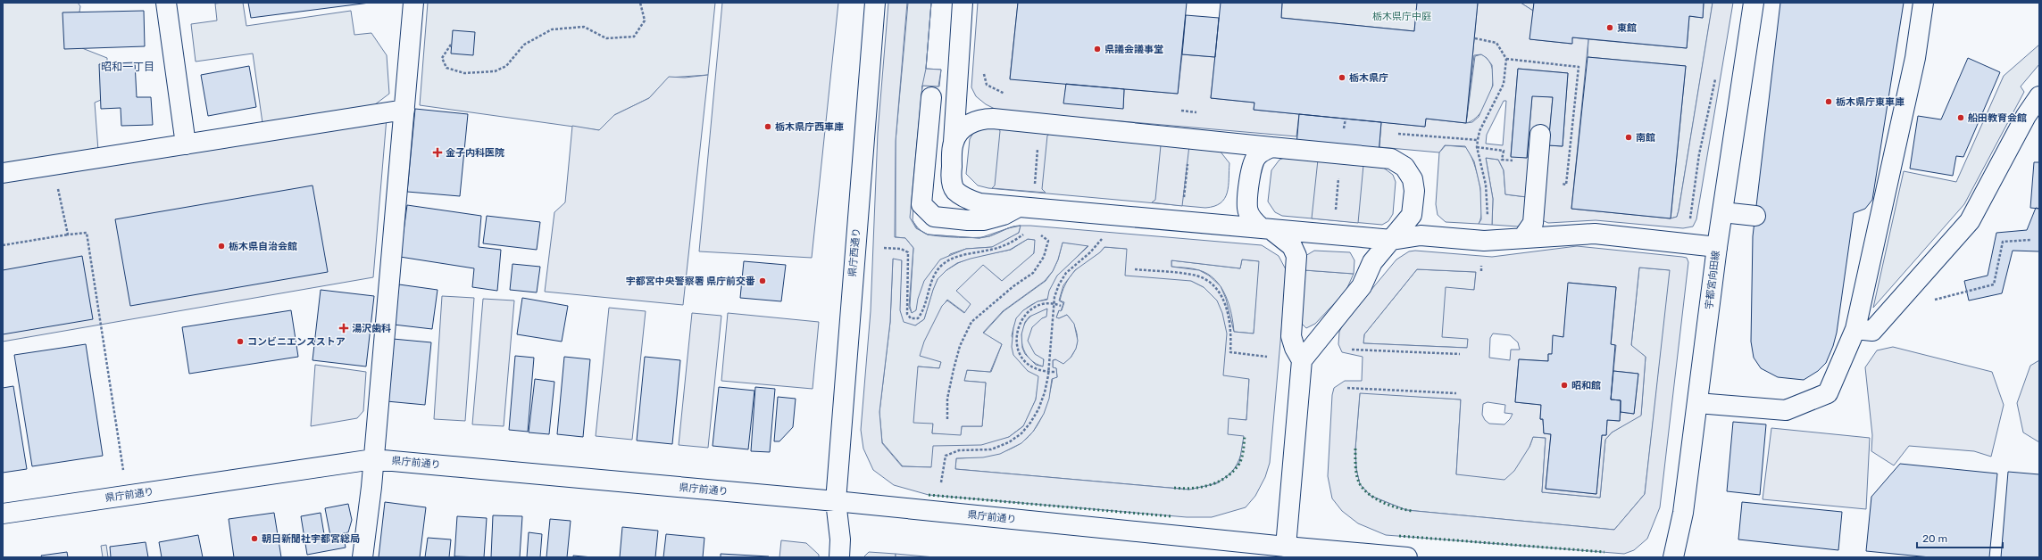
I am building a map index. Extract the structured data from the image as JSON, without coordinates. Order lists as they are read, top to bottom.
{
  "streets": {
    "street": ["県庁西通り", "宇都宮向田線", "県庁前通り"]
  },
  "crossings": [
    ["県庁西通り", "県庁前通り"]
  ],
  "districts": ["昭和一丁目"],
  "parks": ["栃木県庁中庭"],
  "places": {
    "other": [
      "東館",
      "県議会議事堂",
      "栃木県庁",
      "栃木県庁東車庫",
      "船田教育会館",
      "栃木県庁西車庫",
      "南館",
      "栃木県自治会館",
      "宇都宮中央警察署 県庁前交番",
      "コンビニエンスストア",
      "昭和館",
      "朝日新聞社宇都宮総局"
    ],
    "health": ["金子内科医院", "湯沢歯科"]
  },
  "scale_bar": "20 m"
}
